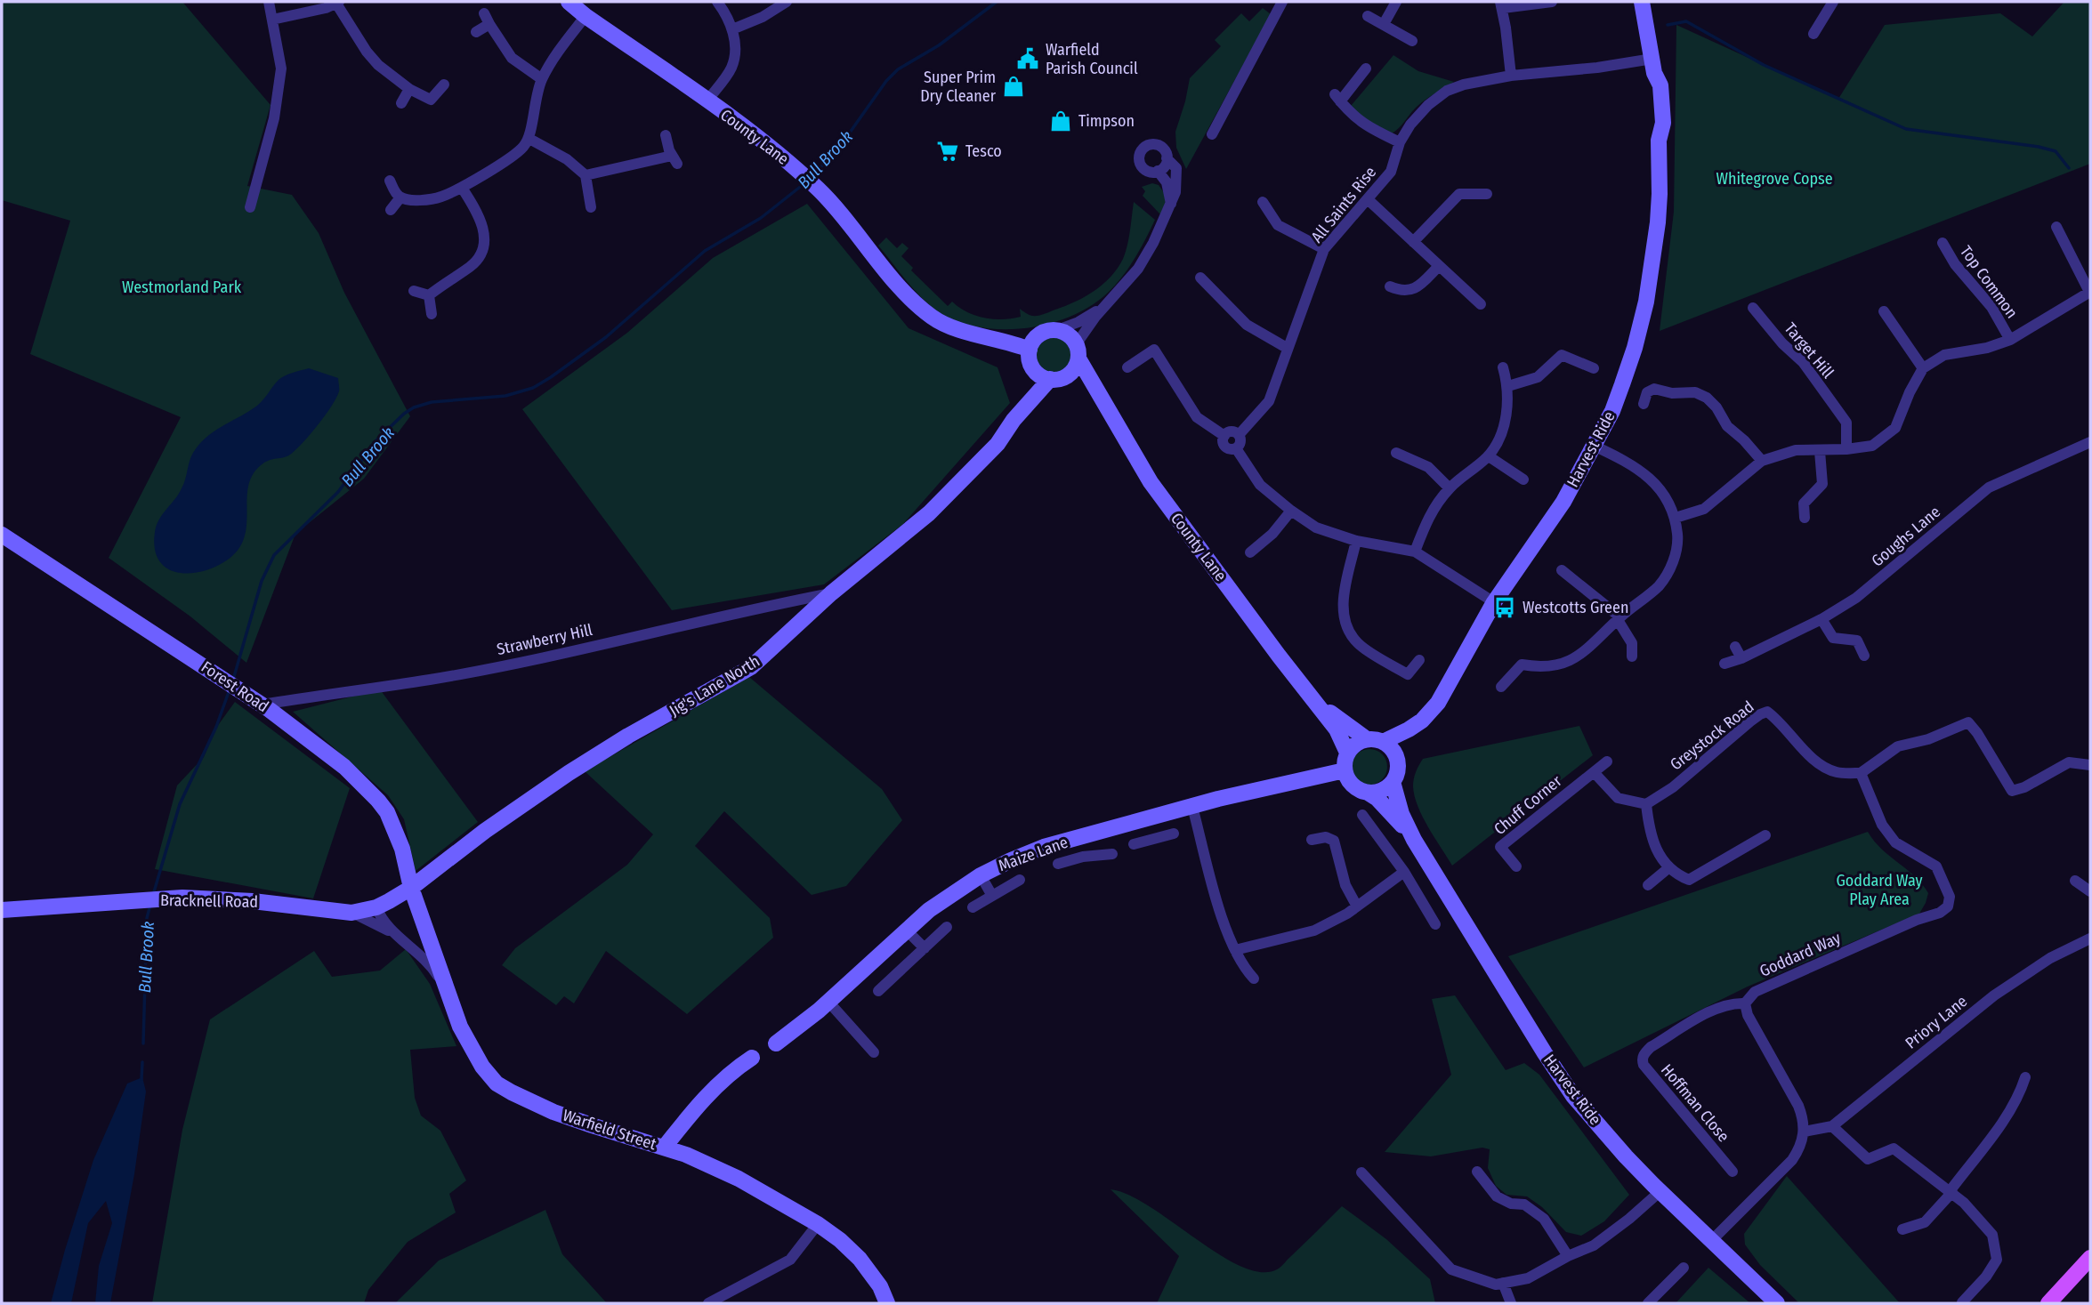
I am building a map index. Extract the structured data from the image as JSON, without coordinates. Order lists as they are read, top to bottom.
{
  "streets": {
    "street": [
      "County Lane",
      "All Saints Rise",
      "Top Common",
      "Target Hill",
      "Harvest Ride",
      "Goughs Lane",
      "Strawberry Hill",
      "Jig's Lane North",
      "Forest Road",
      "Greystock Road",
      "Chuff Corner",
      "Maize Lane",
      "Bracknell Road",
      "Goddard Way",
      "Priory Lane",
      "Hoffman Close",
      "Warfield Street"
    ]
  },
  "crossings": [
    ["County Lane", "Harvest Ride"],
    ["County Lane", "Jig's Lane North"],
    ["County Lane", "Maize Lane"],
    ["All Saints Rise", "Harvest Ride"],
    ["Harvest Ride", "Maize Lane"],
    ["Strawberry Hill", "Jig's Lane North"],
    ["Strawberry Hill", "Forest Road"],
    ["Jig's Lane North", "Forest Road"],
    ["Jig's Lane North", "Bracknell Road"],
    ["Jig's Lane North", "Warfield Street"],
    ["Forest Road", "Bracknell Road"],
    ["Forest Road", "Warfield Street"],
    ["Greystock Road", "Goddard Way"],
    ["Bracknell Road", "Warfield Street"],
    ["Goddard Way", "Hoffman Close"]
  ],
  "water": ["Bull Brook"],
  "parks": ["Whitegrove Copse", "Westmorland Park", "Goddard Way Play Area"],
  "places": {
    "public building": ["Warfield Parish Council"],
    "shop": ["Super Prim Dry Cleaner", "Timpson"],
    "supermarket": ["Tesco"],
    "bus stop": ["Westcotts Green"]
  }
}
